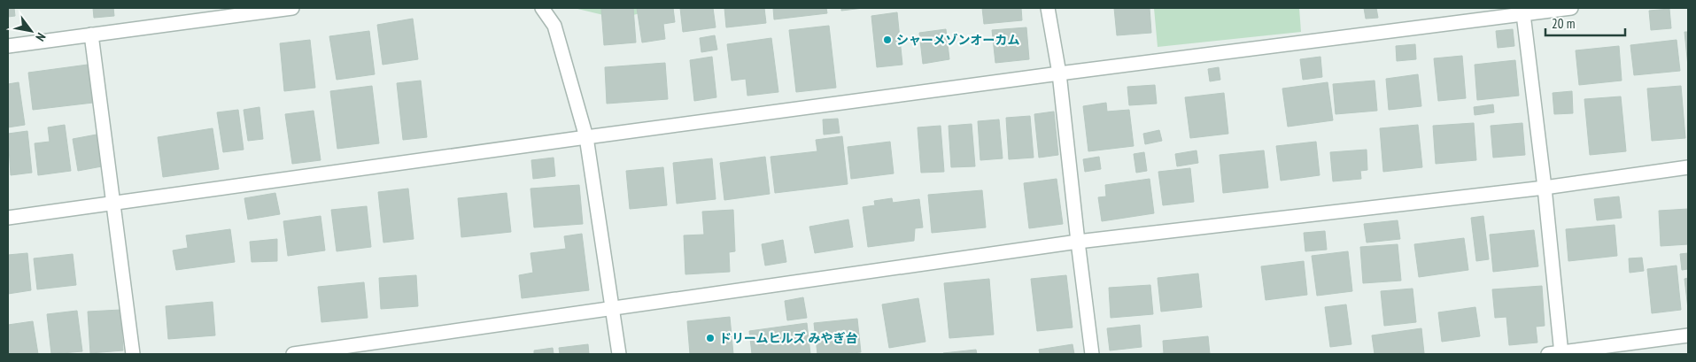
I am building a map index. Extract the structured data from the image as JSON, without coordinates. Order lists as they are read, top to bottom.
{
  "places": ["シャーメゾンオーカム", "ドリームヒルズ みやぎ台"],
  "scale_bar": "20 m",
  "north": "bottom right"
}
